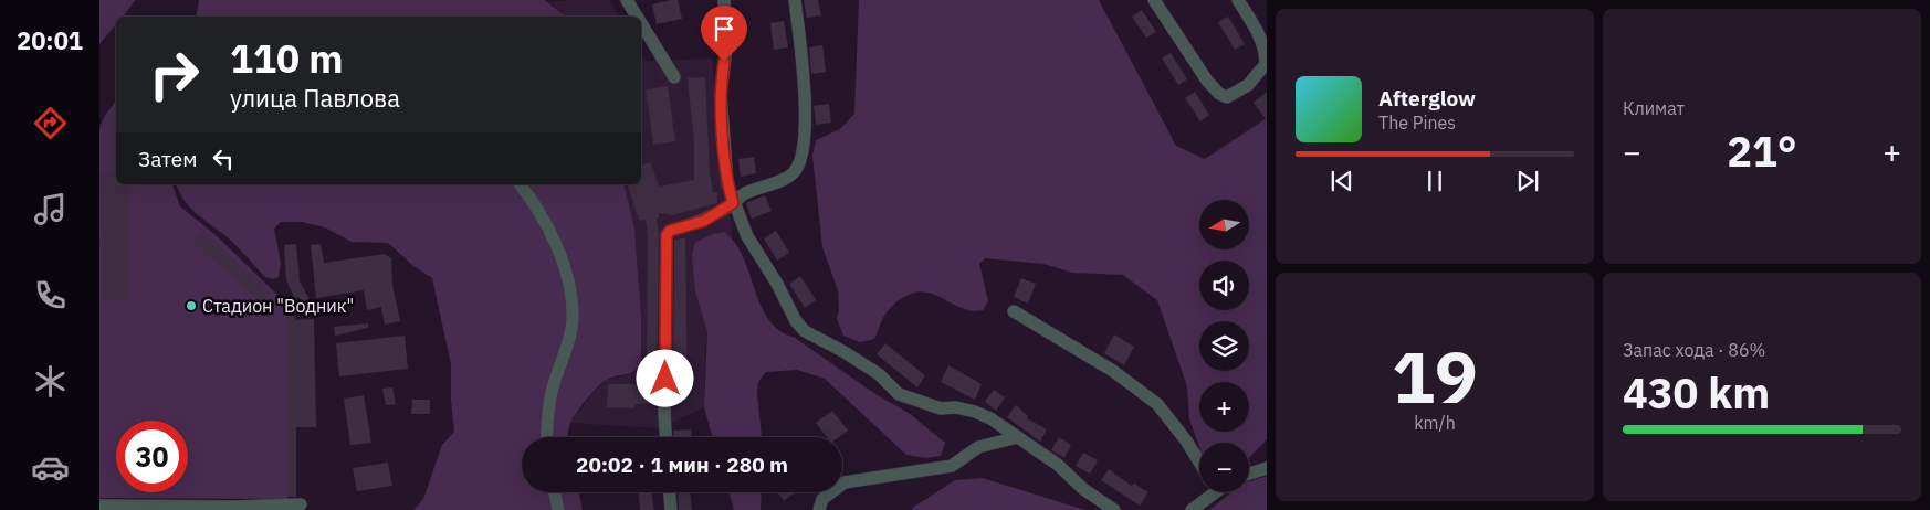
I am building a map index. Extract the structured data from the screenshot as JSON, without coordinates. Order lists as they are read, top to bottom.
{
  "places": ["Стадион \"Водник\""],
  "north": "left",
  "page": {
    "tabs": "20:01",
    "tile": [
      "Климат",
      ["19", "km/h"],
      ["Запас хода · 86%", "430 km"]
    ],
    "turn": ["110 m", "улица Павлова"],
    "song": ["Afterglow", "The Pines"],
    "heat": ["−", "21°", "+"],
    "then": "Затем",
    "map_buttons": ["+", "−"],
    "limit": "30",
    "trip": "20:02 · 1 мин · 280 m"
  }
}
